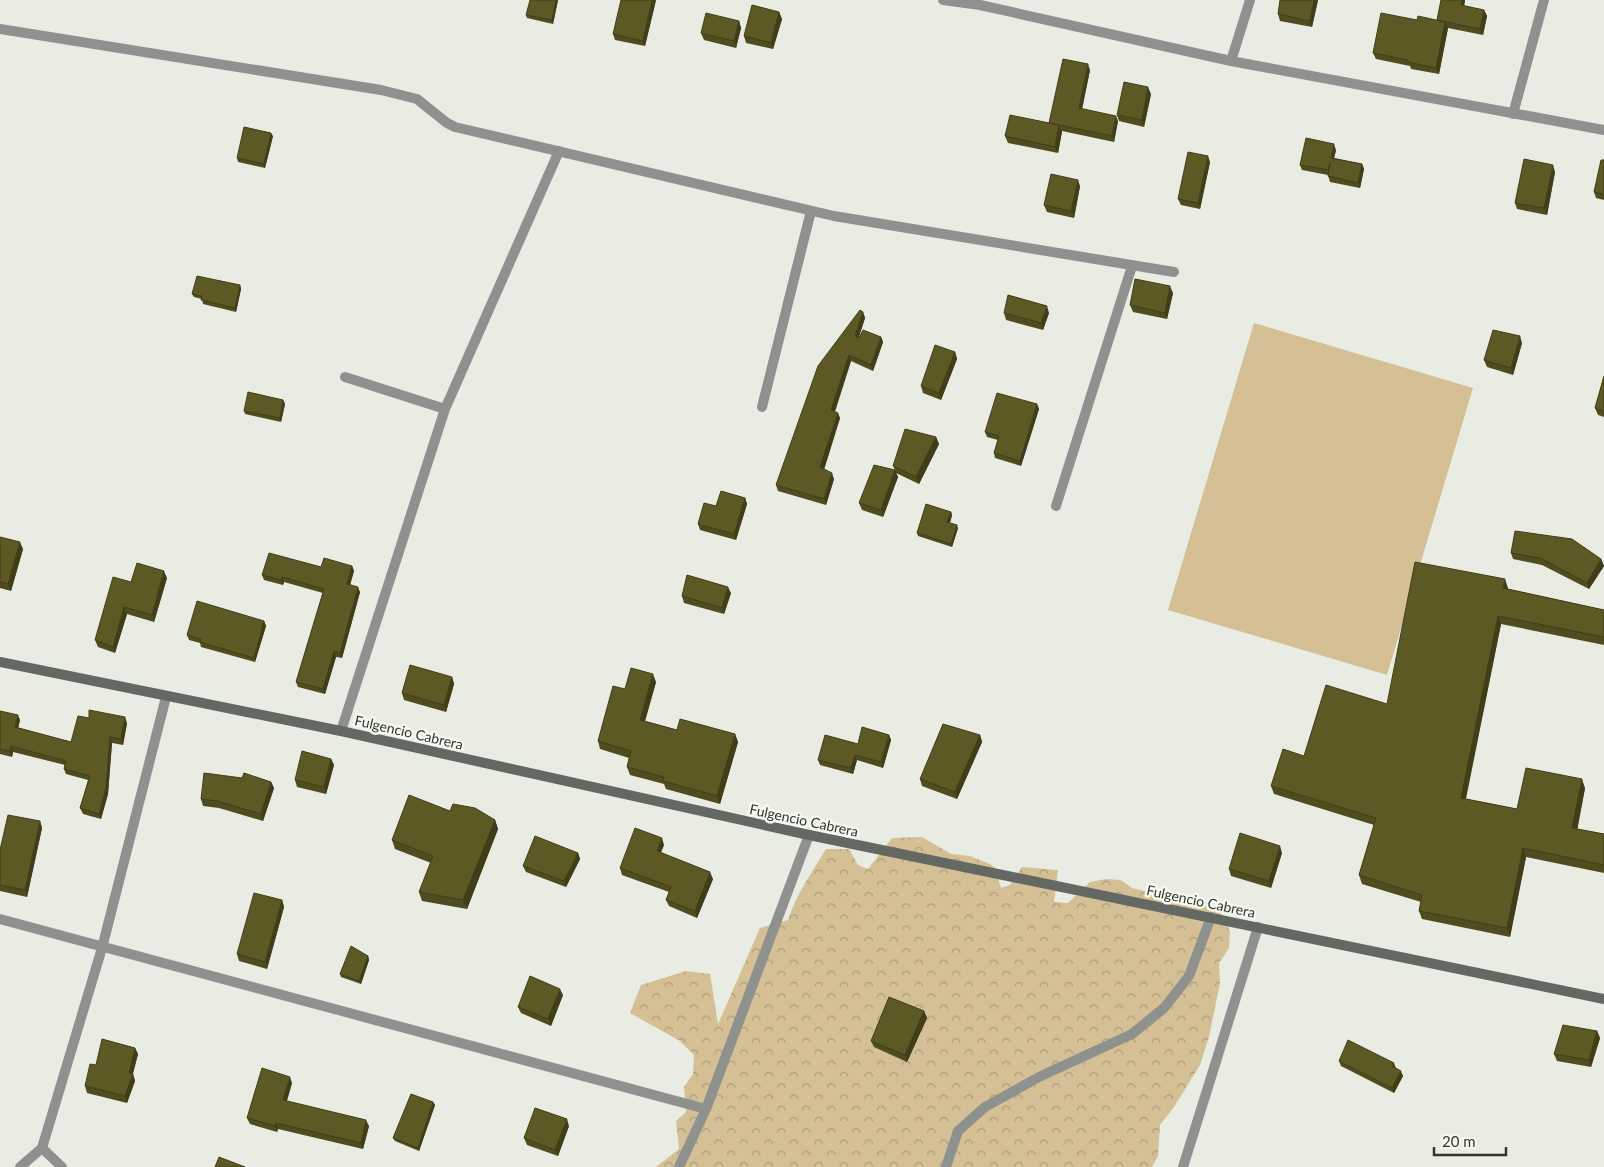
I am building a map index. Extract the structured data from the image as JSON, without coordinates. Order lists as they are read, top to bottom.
{
  "streets": {
    "main road": ["Fulgencio Cabrera"]
  },
  "scale_bar": "20 m"
}
